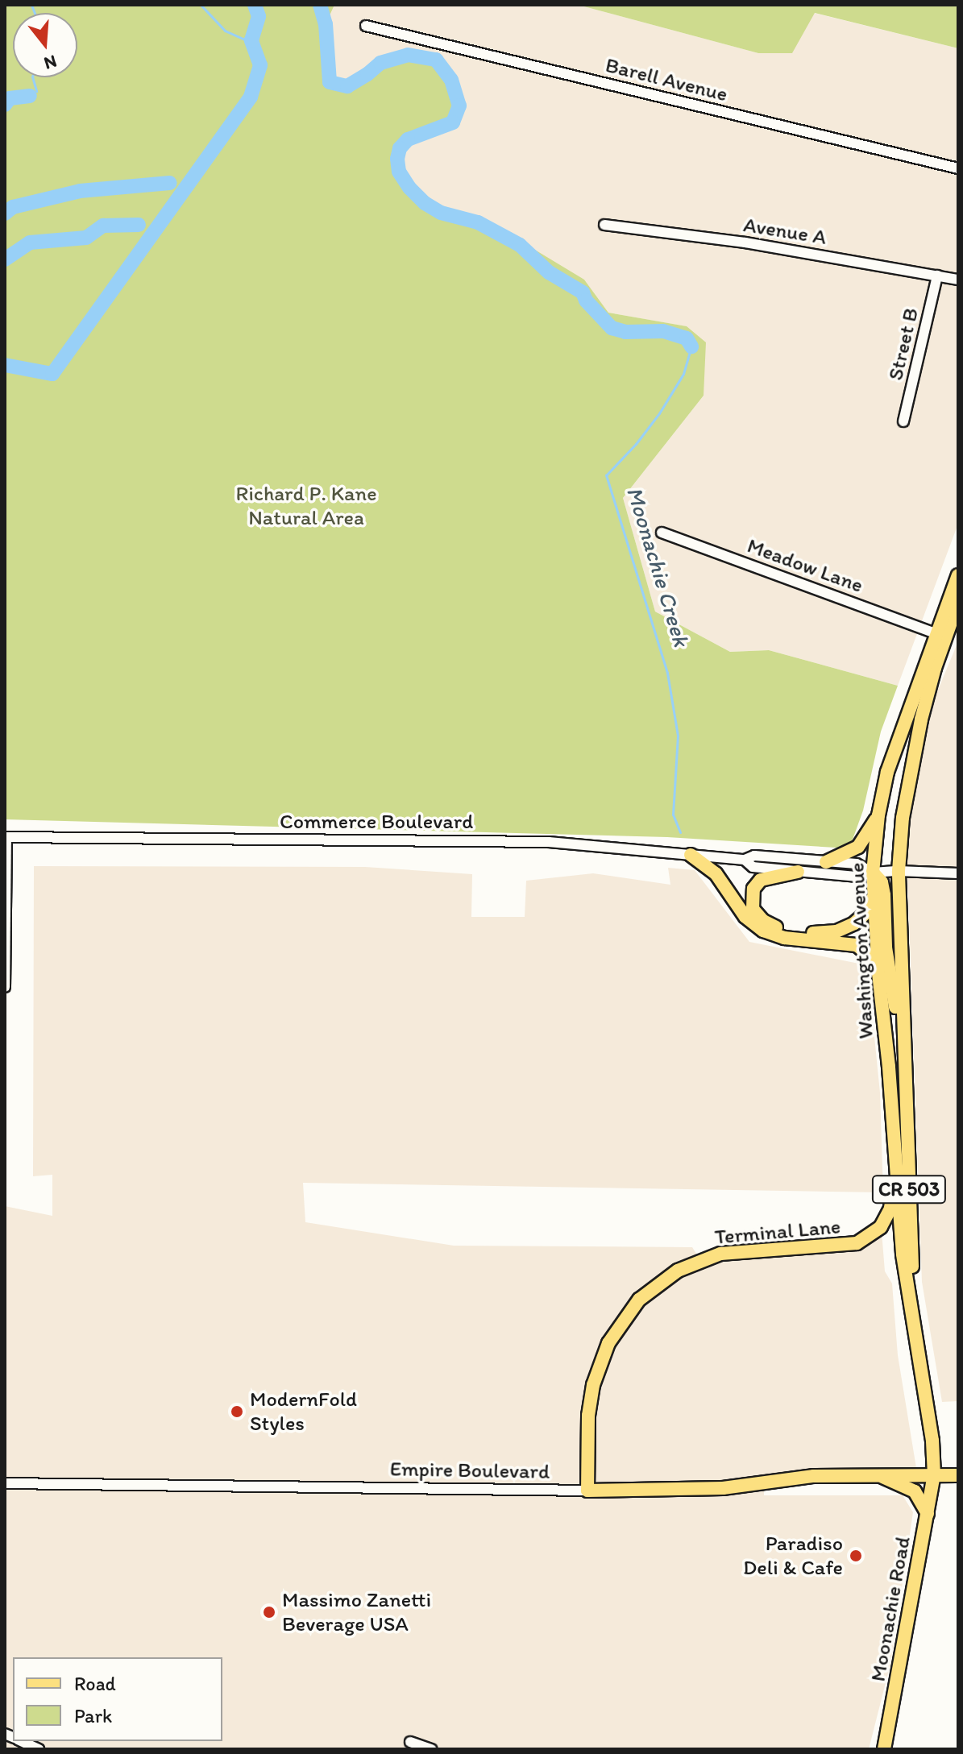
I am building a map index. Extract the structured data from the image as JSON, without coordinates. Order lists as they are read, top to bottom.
{
  "streets": {
    "main road": [
      "Washington Avenue",
      "CR 503",
      "Terminal Lane",
      "Empire Boulevard",
      "Moonachie Road"
    ],
    "street": [
      "Barell Avenue",
      "Avenue A",
      "Street B",
      "Meadow Lane",
      "Commerce Boulevard"
    ]
  },
  "crossings": [
    ["Avenue A", "Street B"],
    ["Meadow Lane", "Washington Avenue"],
    ["Commerce Boulevard", "Washington Avenue"],
    ["Washington Avenue", "Terminal Lane"],
    ["Washington Avenue", "Empire Boulevard"],
    ["Washington Avenue", "Moonachie Road"],
    ["Terminal Lane", "Empire Boulevard"],
    ["Empire Boulevard", "Moonachie Road"]
  ],
  "water": ["Moonachie Creek"],
  "parks": ["Richard P. Kane Natural Area"],
  "places": ["ModernFold Styles", "Paradiso Deli & Cafe", "Massimo Zanetti Beverage USA"],
  "legend": ["Road", "Park"],
  "north": "bottom"
}
